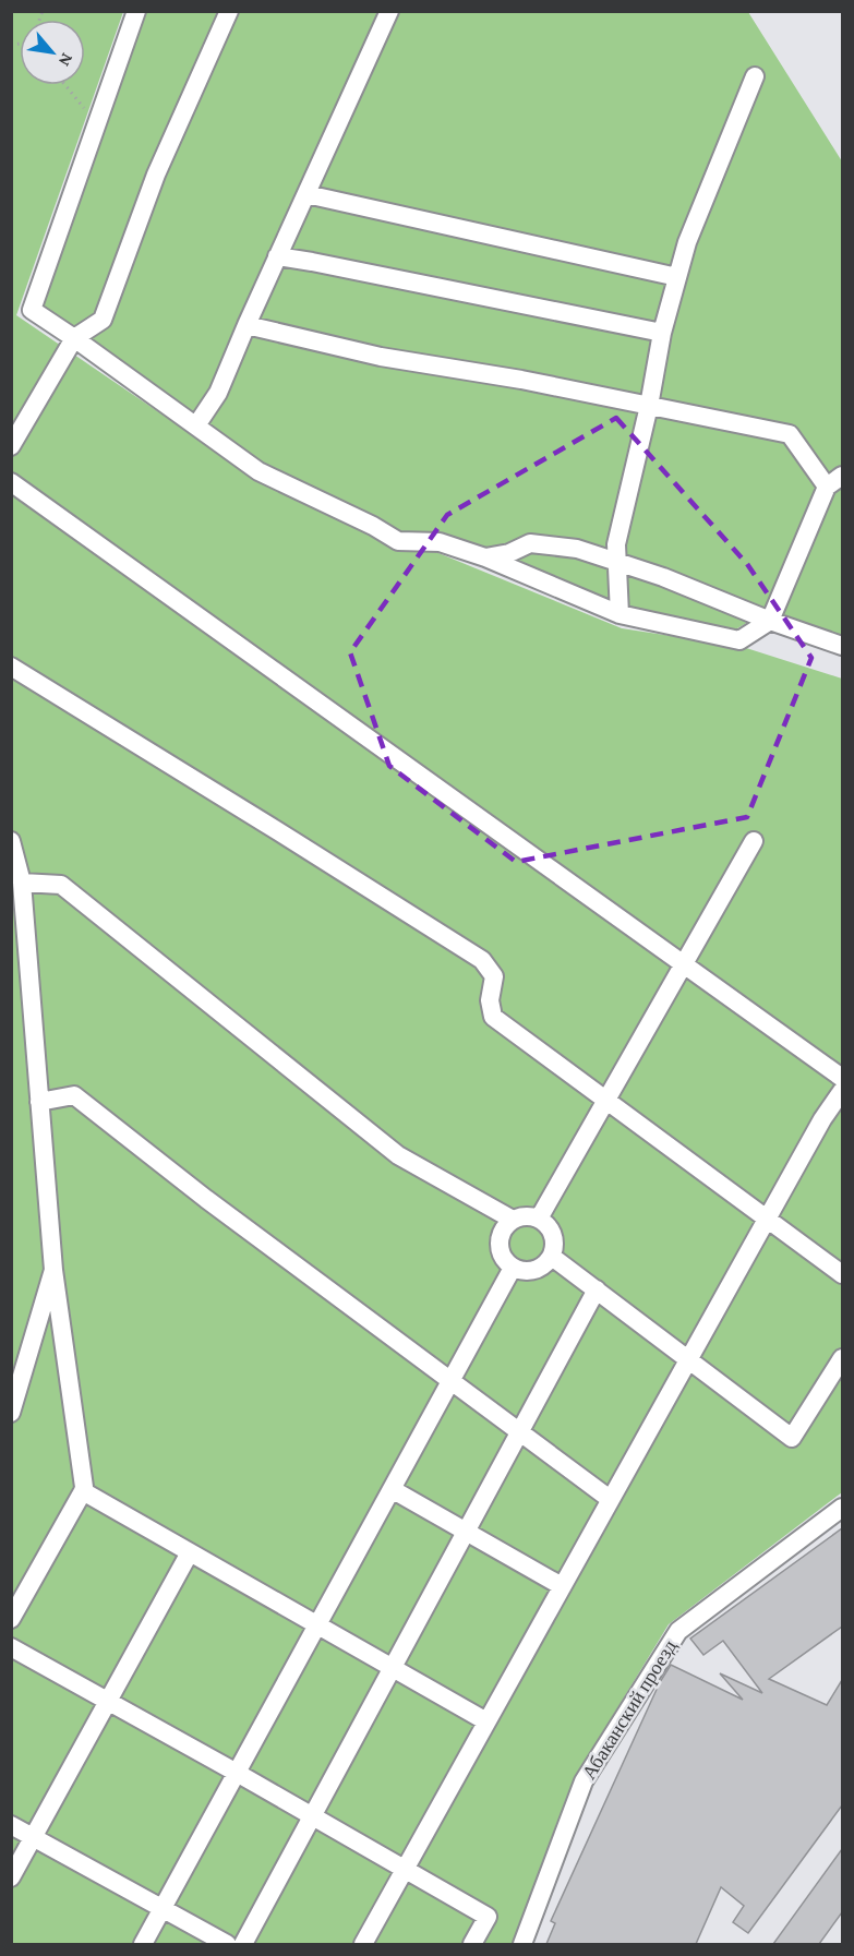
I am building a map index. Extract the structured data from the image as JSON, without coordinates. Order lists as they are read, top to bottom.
{
  "streets": {
    "lane": ["Абаканский проезд"]
  },
  "north": "bottom right"
}
